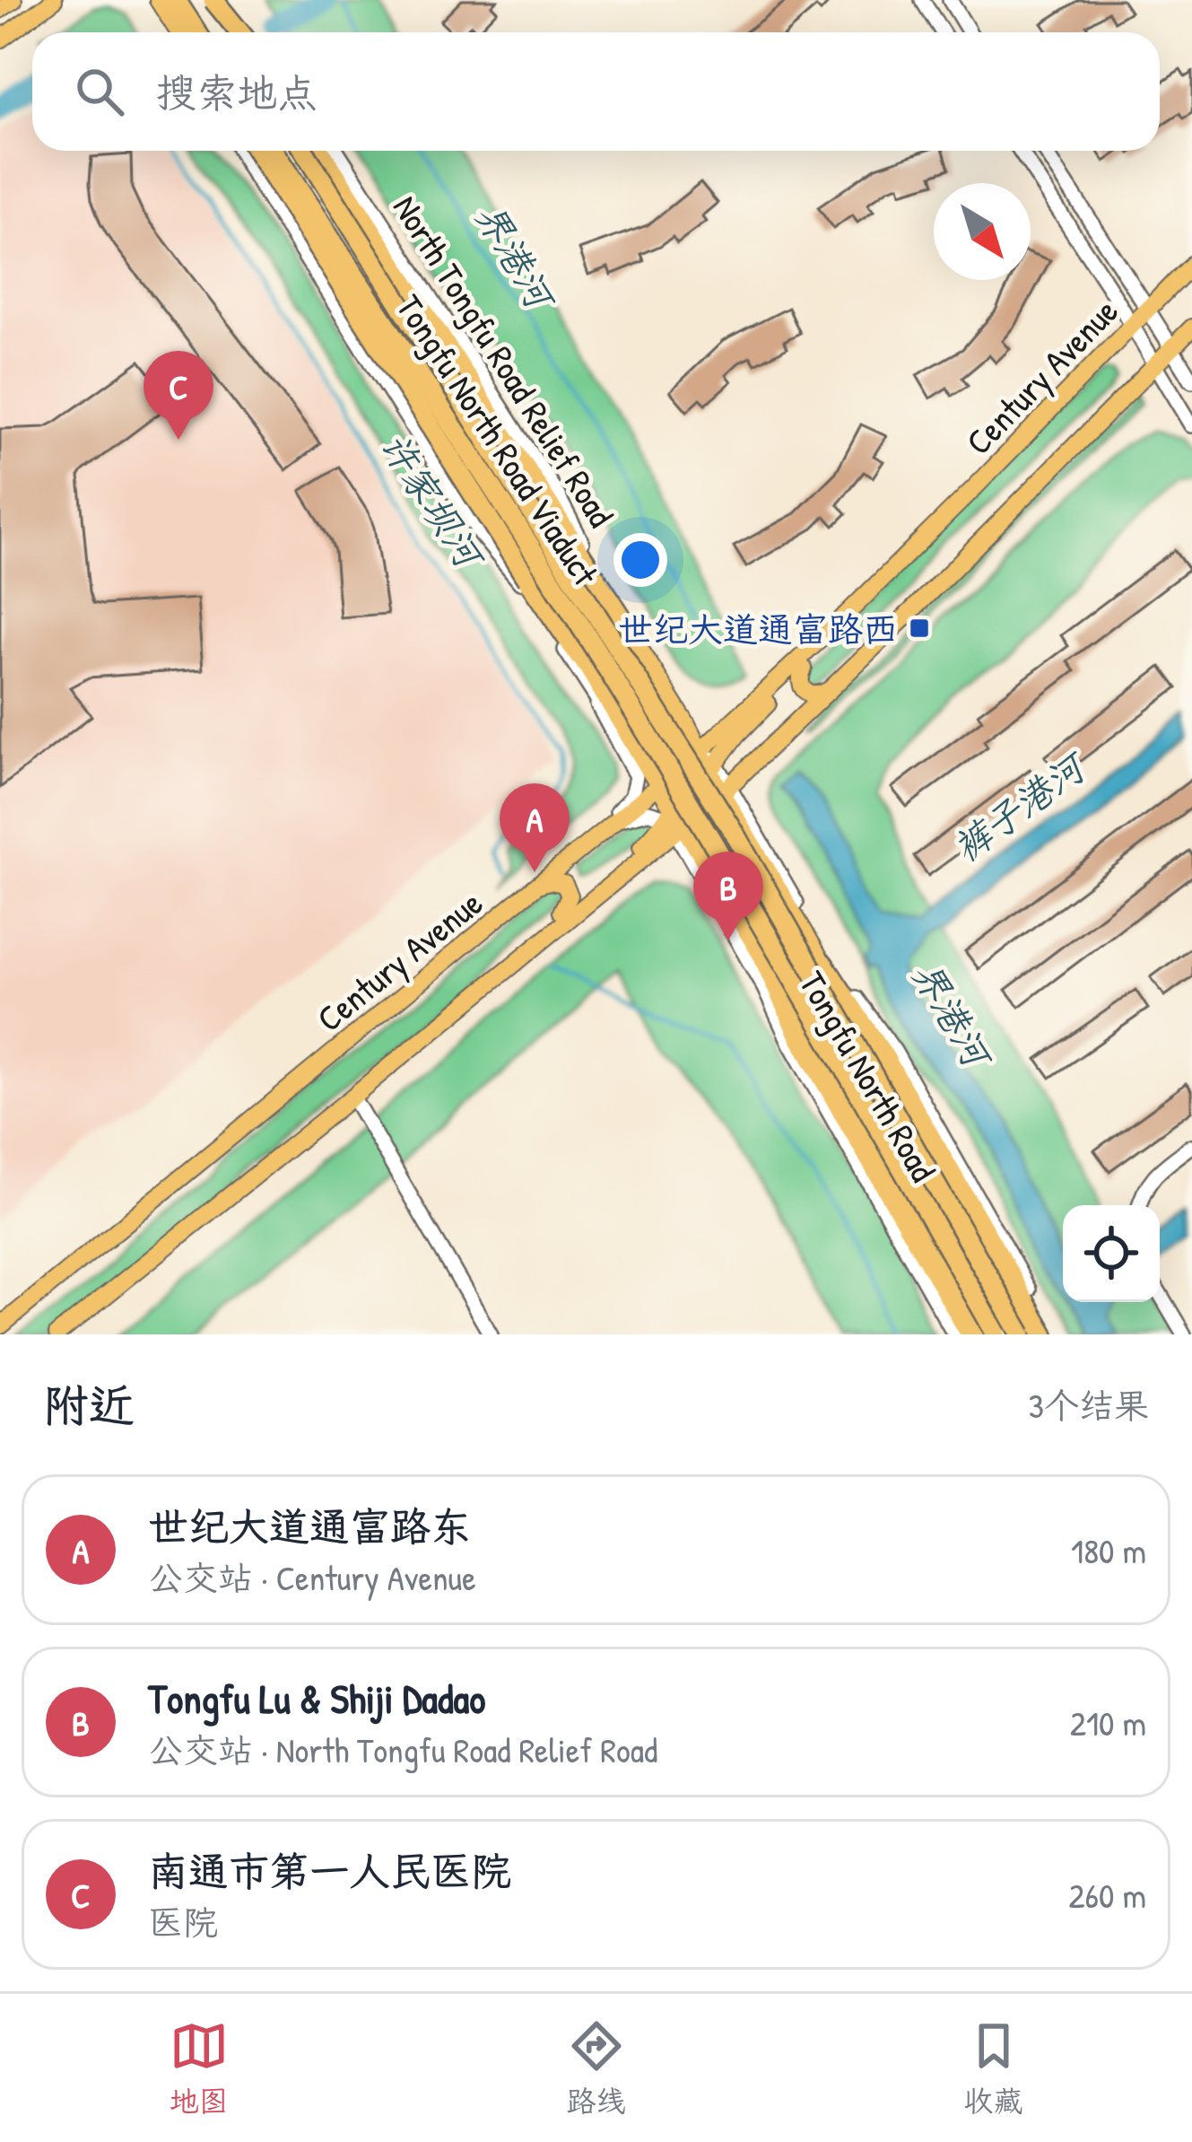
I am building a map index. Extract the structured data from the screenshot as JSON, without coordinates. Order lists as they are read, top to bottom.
{
  "streets": {
    "highway": ["Tongfu North Road Viaduct"],
    "main road": ["Century Avenue", "Tongfu North Road"],
    "street": ["North Tongfu Road Relief Road"]
  },
  "crossings": [
    ["North Tongfu Road Relief Road", "Tongfu North Road"],
    ["Century Avenue", "Tongfu North Road"],
    ["Tongfu North Road Viaduct", "Tongfu North Road"]
  ],
  "water": ["界港河", "许家坝河", "裤子港河"],
  "places": {
    "transit": ["世纪大道通富路西"]
  },
  "north": "bottom right",
  "page": {
    "search": "搜索地点",
    "pins": ["C", "A", "B"],
    "heading": ["附近", "3个结果"],
    "list": [
      {
        "mark": "A",
        "name": "世纪大道通富路东",
        "note": "公交站 · Century Avenue",
        "value": "180 m"
      },
      {
        "mark": "B",
        "name": "Tongfu Lu & Shiji Dadao",
        "note": "公交站 · North Tongfu Road Relief Road",
        "value": "210 m"
      },
      {
        "mark": "C",
        "name": "南通市第一人民医院",
        "note": "医院",
        "value": "260 m"
      }
    ],
    "nav": ["地图", "路线", "收藏"]
  }
}
